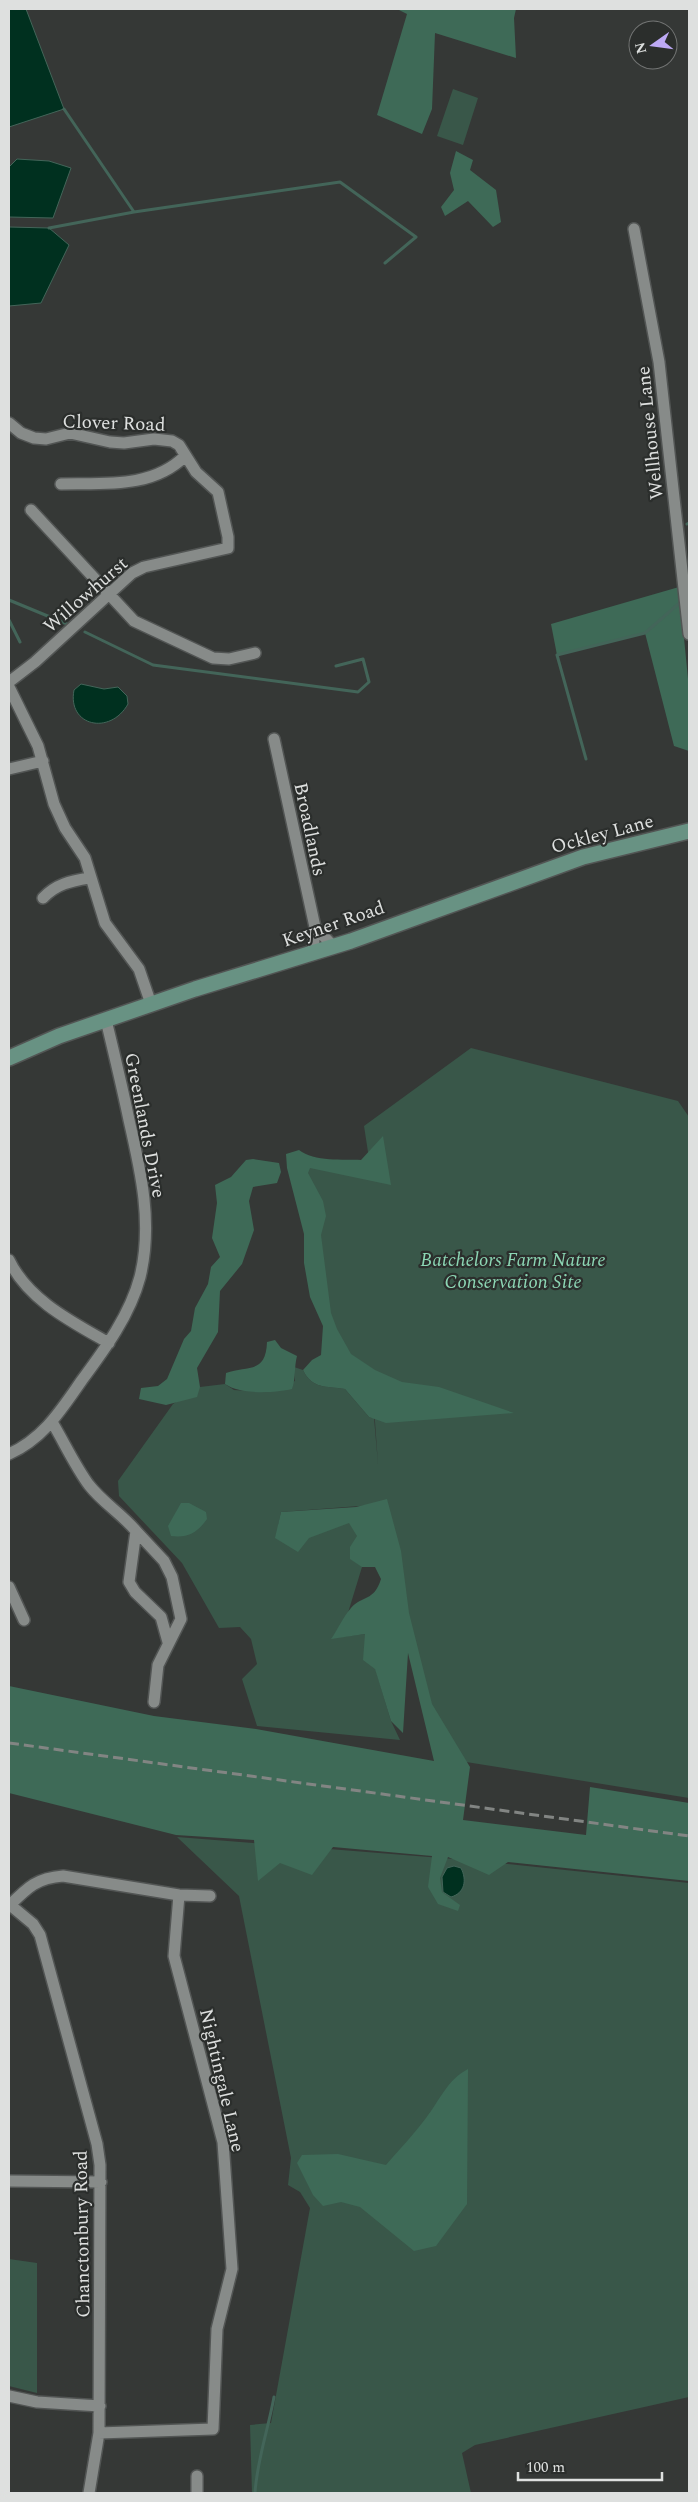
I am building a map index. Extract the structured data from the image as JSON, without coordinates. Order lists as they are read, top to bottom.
{
  "streets": {
    "street": [
      "Clover Road",
      "Wellhouse Lane",
      "Willowhurst",
      "Broadlands",
      "Ockley Lane",
      "Keyner Road",
      "Greenlands Drive",
      "Nightingale Lane",
      "Chanctonbury Road"
    ]
  },
  "crossings": [
    ["Clover Road", "Willowhurst"],
    ["Broadlands", "Keyner Road"],
    ["Ockley Lane", "Keyner Road"],
    ["Keyner Road", "Greenlands Drive"],
    ["Nightingale Lane", "Chanctonbury Road"]
  ],
  "parks": ["Batchelors Farm Nature Conservation Site"],
  "scale_bar": "100 m",
  "north": "left"
}
